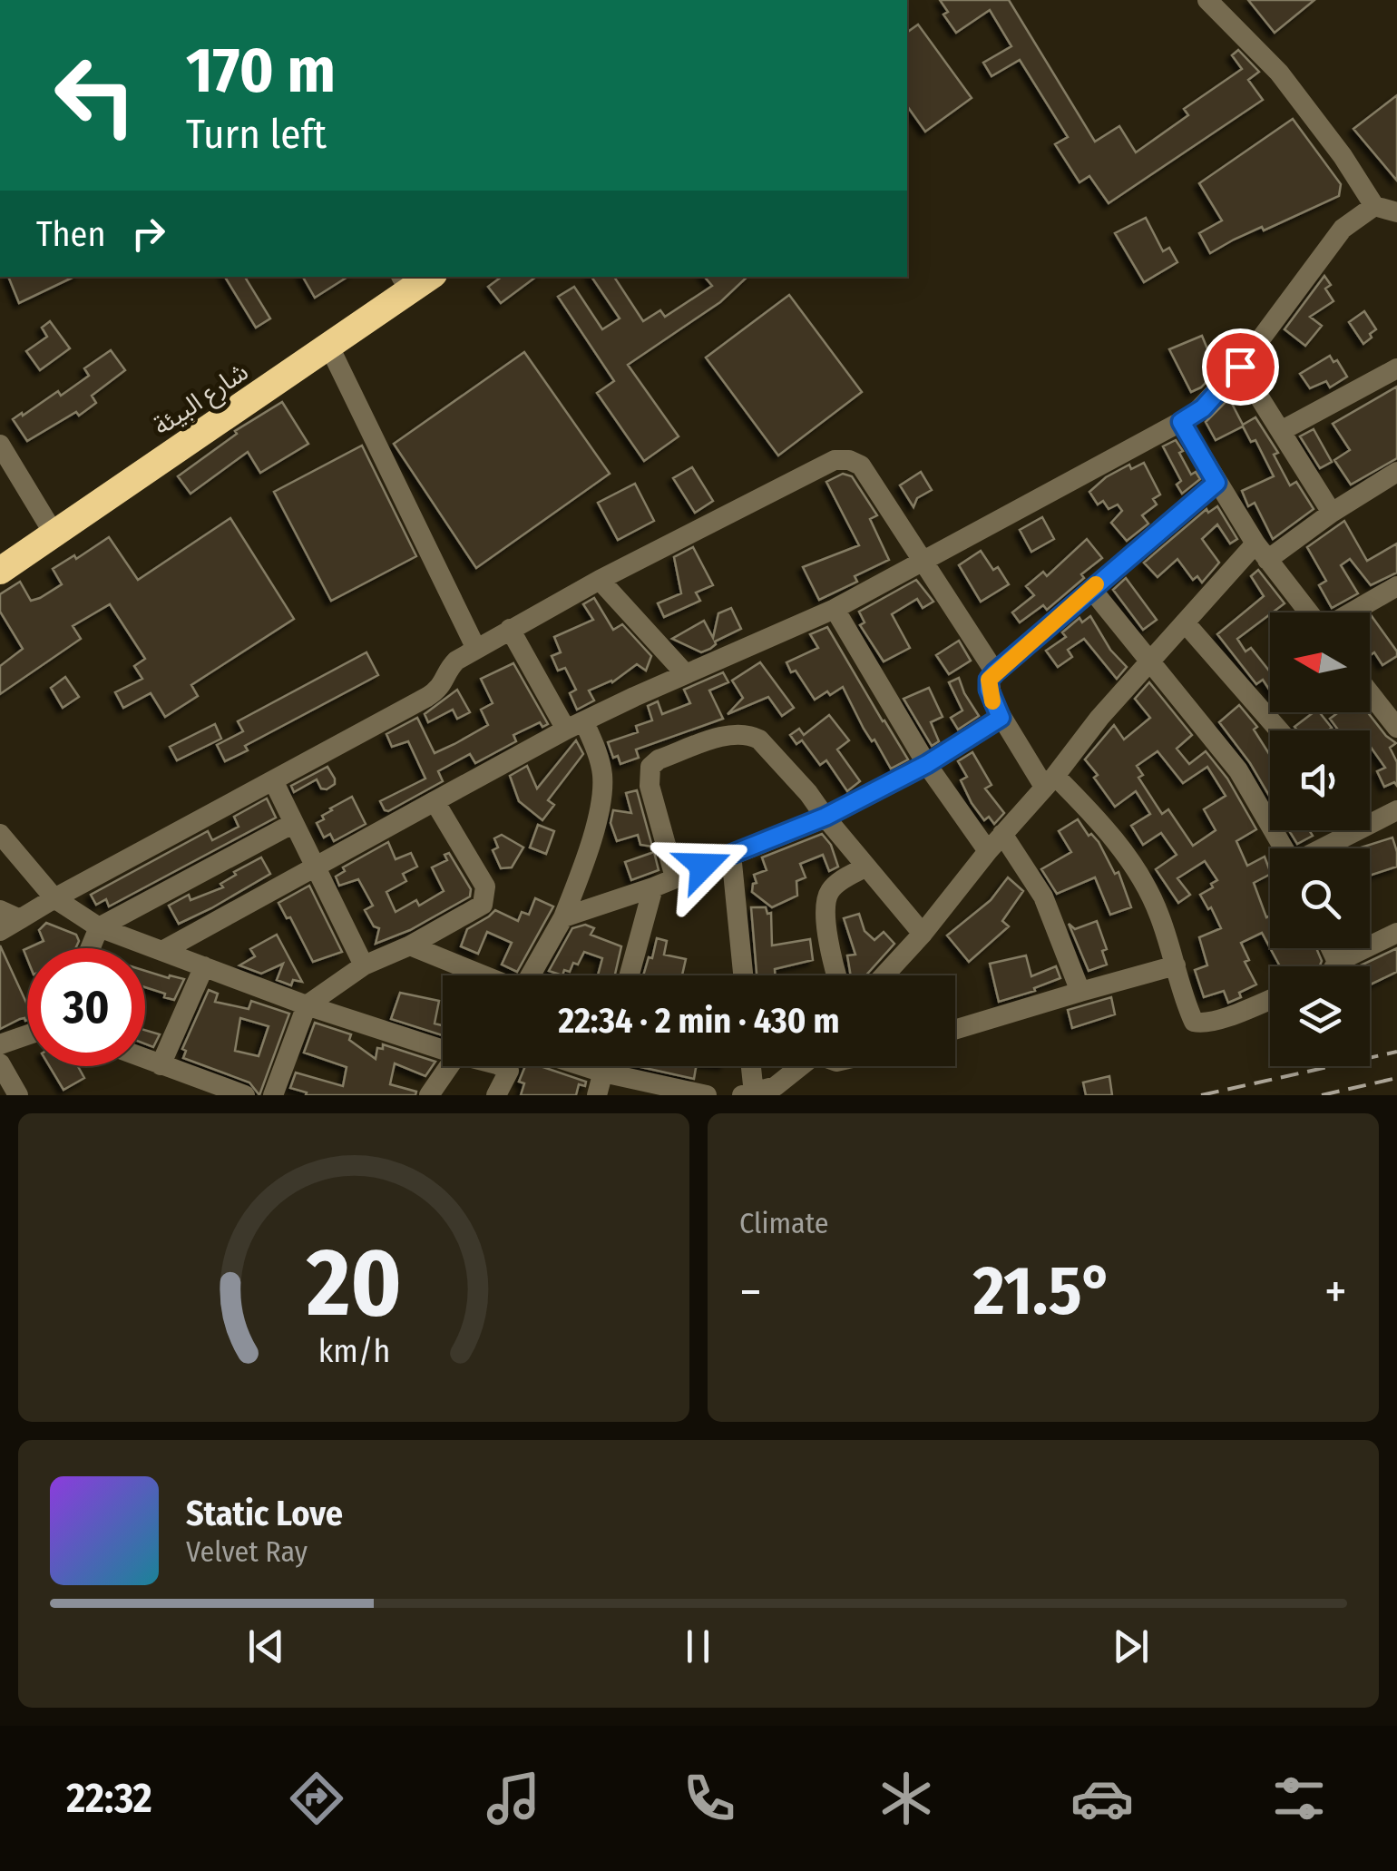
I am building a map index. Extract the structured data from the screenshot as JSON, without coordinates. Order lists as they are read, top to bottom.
{
  "streets": {
    "highway": ["شارع البيئة"]
  },
  "north": "left",
  "page": {
    "turn": ["170 m", "Turn left"],
    "then": "Then",
    "limit": "30",
    "trip": "22:34 · 2 min · 430 m",
    "tile": "Climate",
    "heat": ["−", "21.5°", "+"],
    "song": ["Static Love", "Velvet Ray"],
    "tabs": "22:32",
    "gauge": ["20", "km/h"]
  }
}
